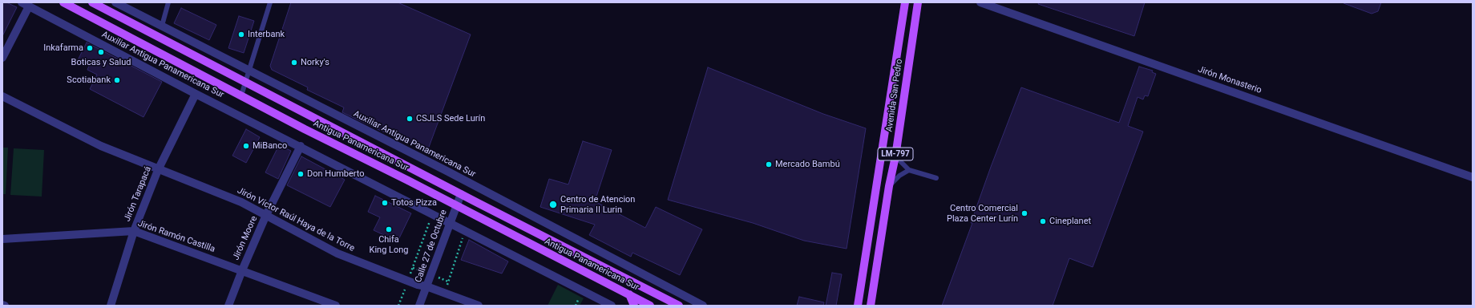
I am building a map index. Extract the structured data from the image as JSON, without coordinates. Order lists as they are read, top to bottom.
{
  "streets": {
    "main road": ["Avenida San Pedro", "Antigua Panamericana Sur", "LM-797"],
    "street": [
      "Auxiliar Antigua Panamericana Sur",
      "Jirón Monasterio",
      "Jirón Tarapacá",
      "Jirón Víctor Raúl Haya de la Torre",
      "Jirón Ramón Castilla",
      "Jirón Moore",
      "Calle 27 de Octubre"
    ]
  },
  "crossings": [
    ["Auxiliar Antigua Panamericana Sur", "Jirón Tarapacá"],
    ["Auxiliar Antigua Panamericana Sur", "Jirón Moore"],
    ["Antigua Panamericana Sur", "Calle 27 de Octubre"],
    ["Jirón Tarapacá", "Jirón Víctor Raúl Haya de la Torre"],
    ["Jirón Tarapacá", "Jirón Ramón Castilla"],
    ["Jirón Víctor Raúl Haya de la Torre", "Jirón Moore"],
    ["Jirón Víctor Raúl Haya de la Torre", "Calle 27 de Octubre"],
    ["Jirón Ramón Castilla", "Jirón Moore"]
  ],
  "places": [
    "Interbank",
    "Inkafarma",
    "Boticas y Salud",
    "Norky's",
    "Scotiabank",
    "CSJLS Sede Lurín",
    "MiBanco",
    "Mercado Bambú",
    "Don Humberto",
    "Totos Pizza",
    "Centro de Atencion Primaria II Lurin",
    "Centro Comercial Plaza Center Lurín",
    "Cineplanet",
    "Chifa King Long"
  ]
}
